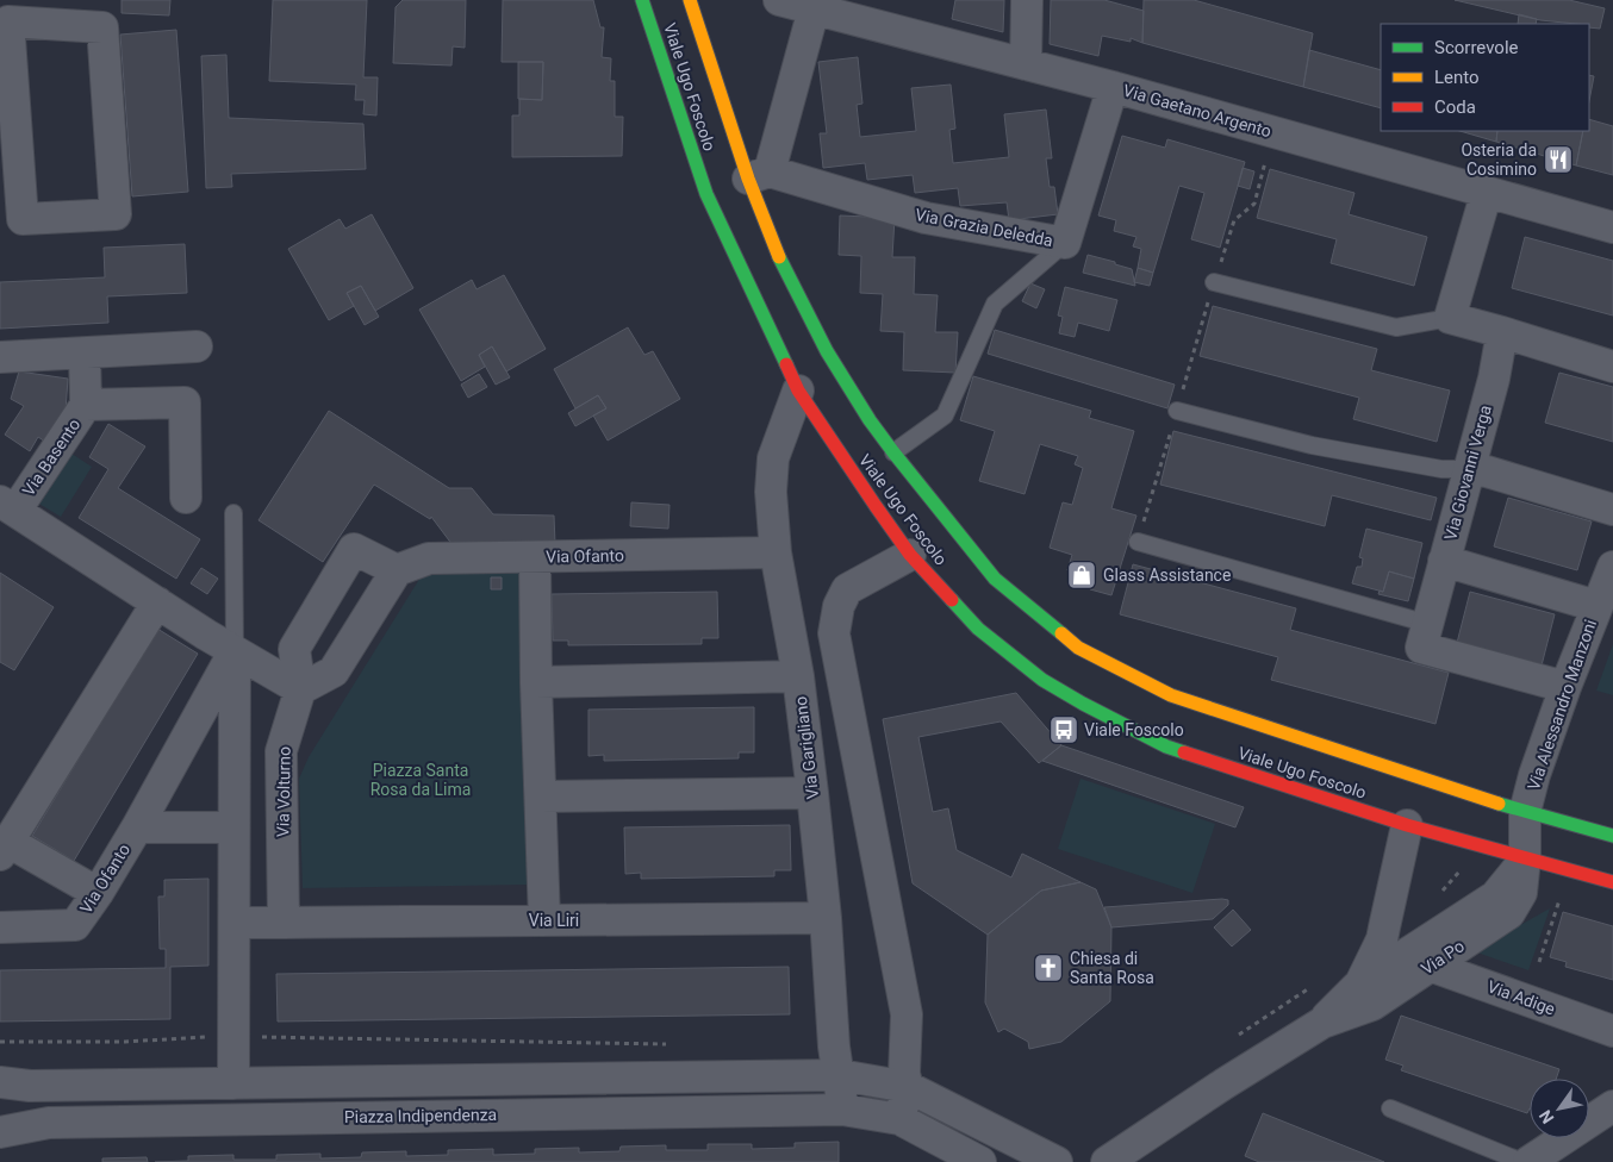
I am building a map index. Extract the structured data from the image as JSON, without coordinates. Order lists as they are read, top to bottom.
{
  "streets": {
    "main road": ["Viale Ugo Foscolo"],
    "street": [
      "Via Gaetano Argento",
      "Via Grazia Deledda",
      "Via Basento",
      "Via Giovanni Verga",
      "Via Ofanto",
      "Via Alessandro Manzoni",
      "Via Garigliano",
      "Via Volturno",
      "Via Liri",
      "Via Po",
      "Via Adige",
      "Piazza Indipendenza"
    ]
  },
  "crossings": [
    ["Viale Ugo Foscolo", "Via Grazia Deledda"],
    ["Viale Ugo Foscolo", "Via Alessandro Manzoni"],
    ["Viale Ugo Foscolo", "Via Garigliano"],
    ["Viale Ugo Foscolo", "Via Po"],
    ["Via Gaetano Argento", "Via Grazia Deledda"],
    ["Via Ofanto", "Via Garigliano"],
    ["Via Alessandro Manzoni", "Via Po"],
    ["Via Garigliano", "Via Liri"],
    ["Via Garigliano", "Piazza Indipendenza"],
    ["Via Volturno", "Via Liri"],
    ["Via Po", "Via Adige"]
  ],
  "parks": ["Piazza Santa Rosa da Lima"],
  "places": {
    "restaurant": ["Osteria da Cosimino"],
    "shop": ["Glass Assistance"],
    "bus stop": ["Viale Foscolo"],
    "church": ["Chiesa di Santa Rosa"]
  },
  "legend": ["Scorrevole", "Lento", "Coda"],
  "north": "bottom left"
}
